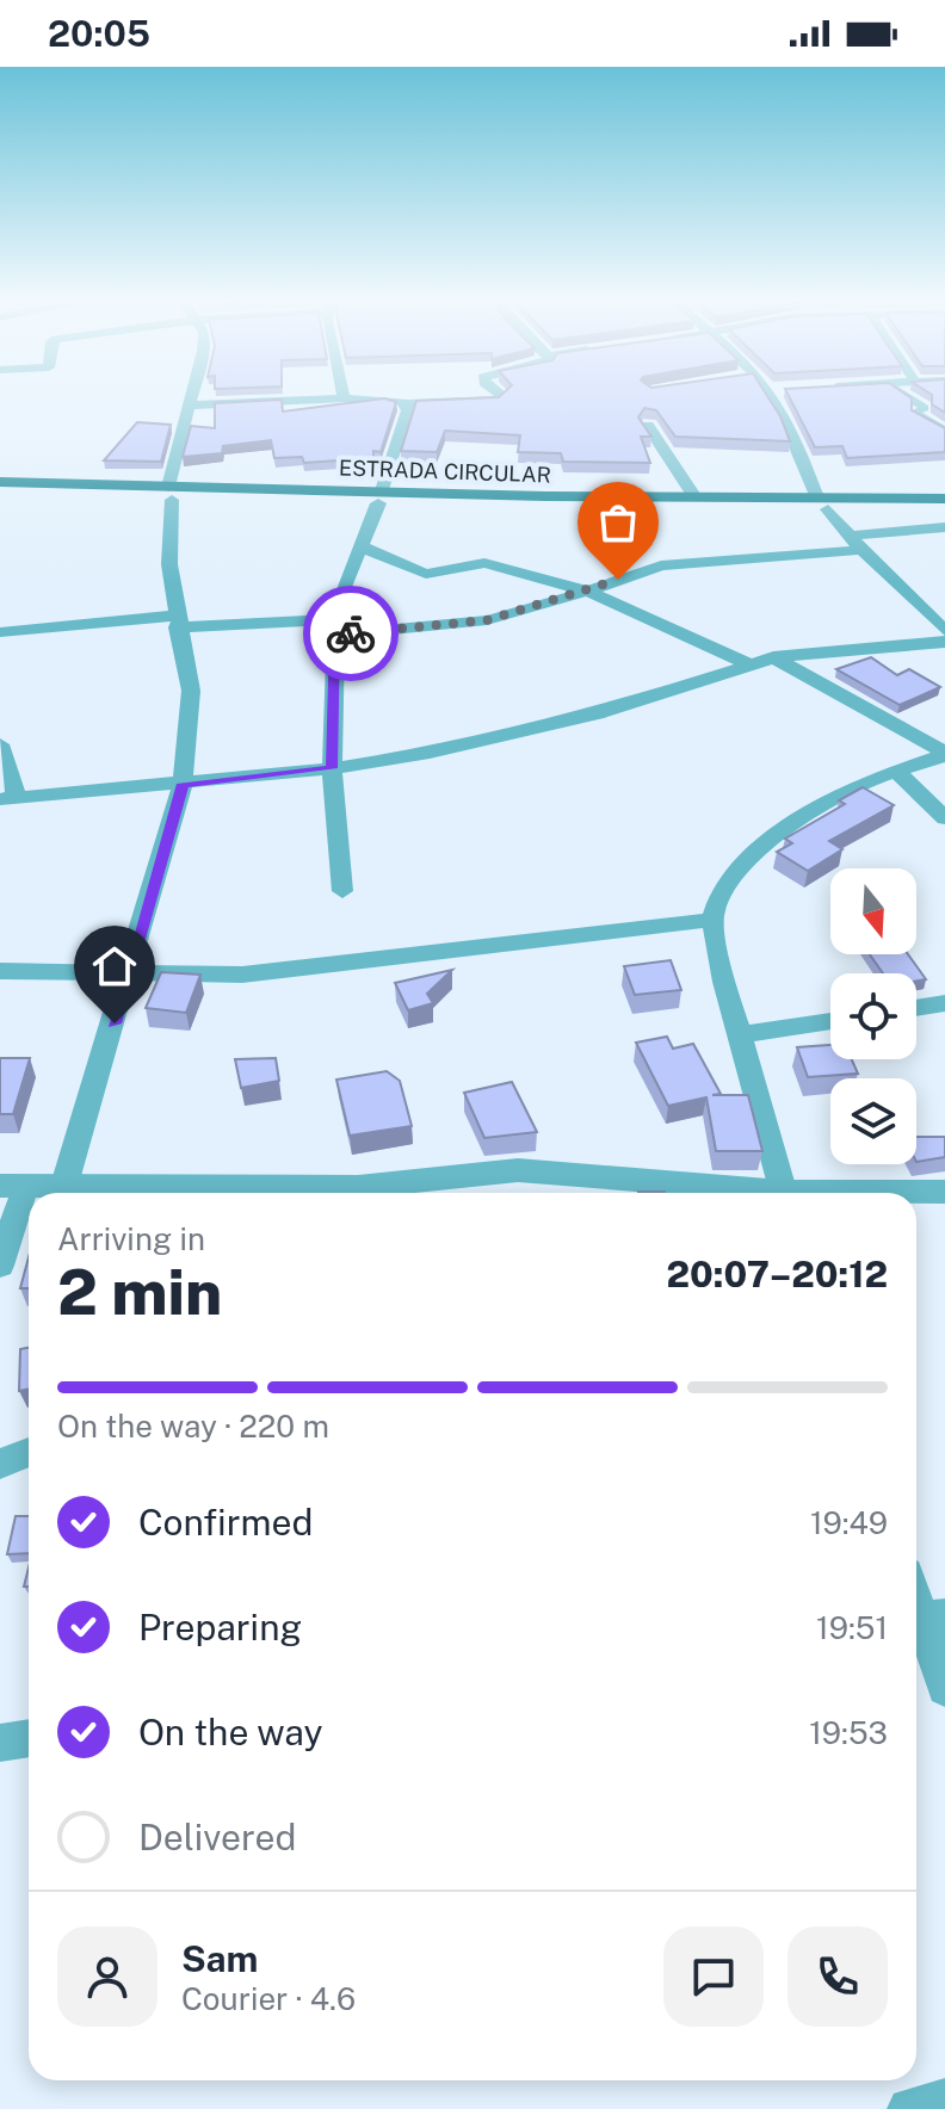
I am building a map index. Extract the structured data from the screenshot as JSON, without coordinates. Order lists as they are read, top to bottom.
{
  "streets": {
    "main road": ["ESTRADA CIRCULAR"]
  },
  "north": "bottom",
  "page": {
    "status": "20:05",
    "heading": ["2 min", "Arriving in", "20:07–20:12"],
    "panel": ["Sam", "Courier · 4.6"],
    "bar": "On the way · 220 m",
    "list": [
      ["Confirmed", "19:49"],
      ["Preparing", "19:51"],
      ["On the way", "19:53"],
      "Delivered"
    ]
  }
}
